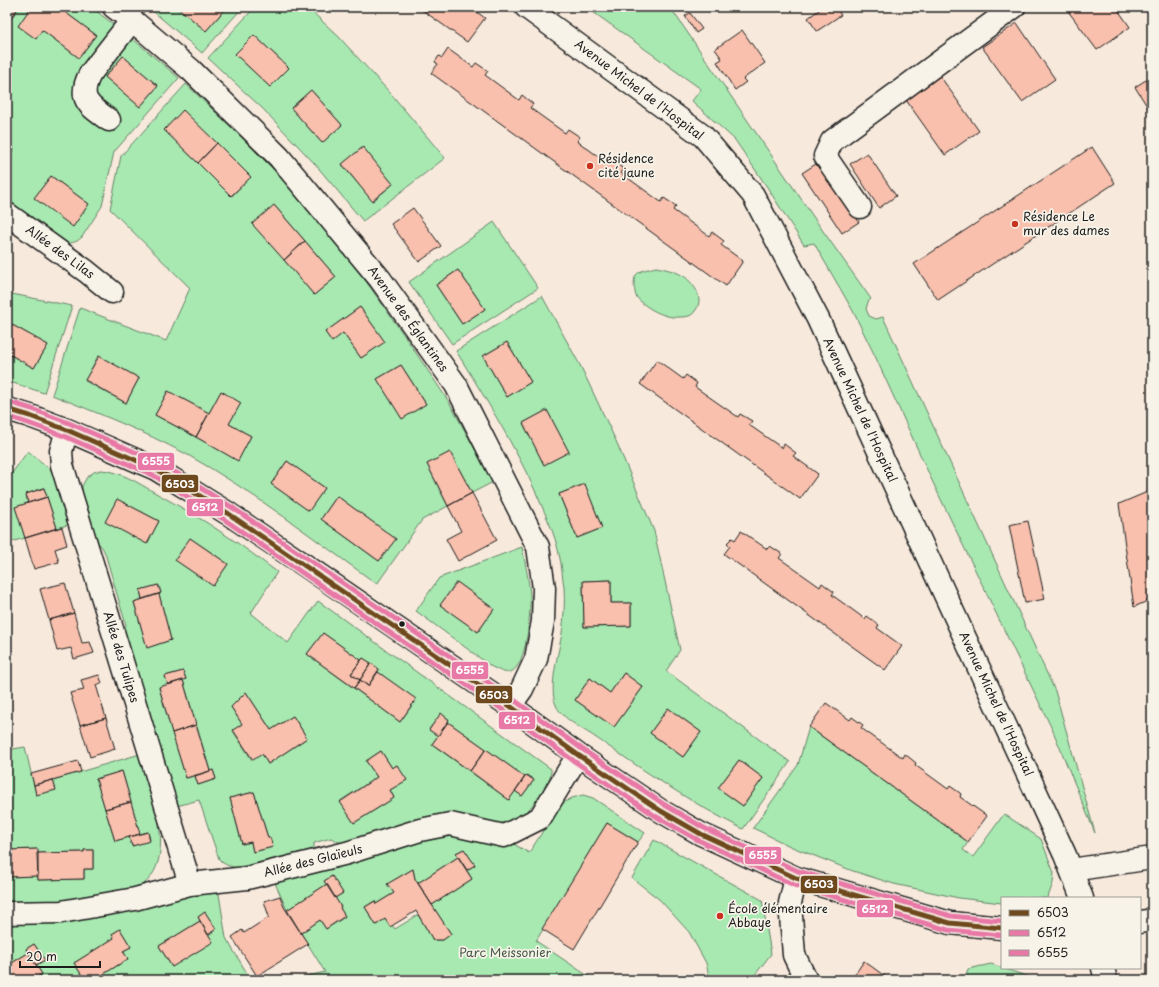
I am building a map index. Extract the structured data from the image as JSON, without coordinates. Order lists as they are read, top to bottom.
{
  "streets": {
    "street": [
      "Avenue Michel de l'Hospital",
      "Allée des Lilas",
      "Avenue des Églantines",
      "Allée des Tulipes",
      "Allée des Glaïeuls"
    ]
  },
  "crossings": [
    ["Allée des Tulipes", "Allée des Glaïeuls"]
  ],
  "parks": ["Parc Meissonier"],
  "places": ["Résidence cité jaune", "Résidence Le mur des dames", "École élémentaire Abbaye"],
  "lines": ["transit line 6555", "transit line 6503", "transit line 6512"],
  "legend": ["6503", "6512", "6555"],
  "scale_bar": "20 m"
}
